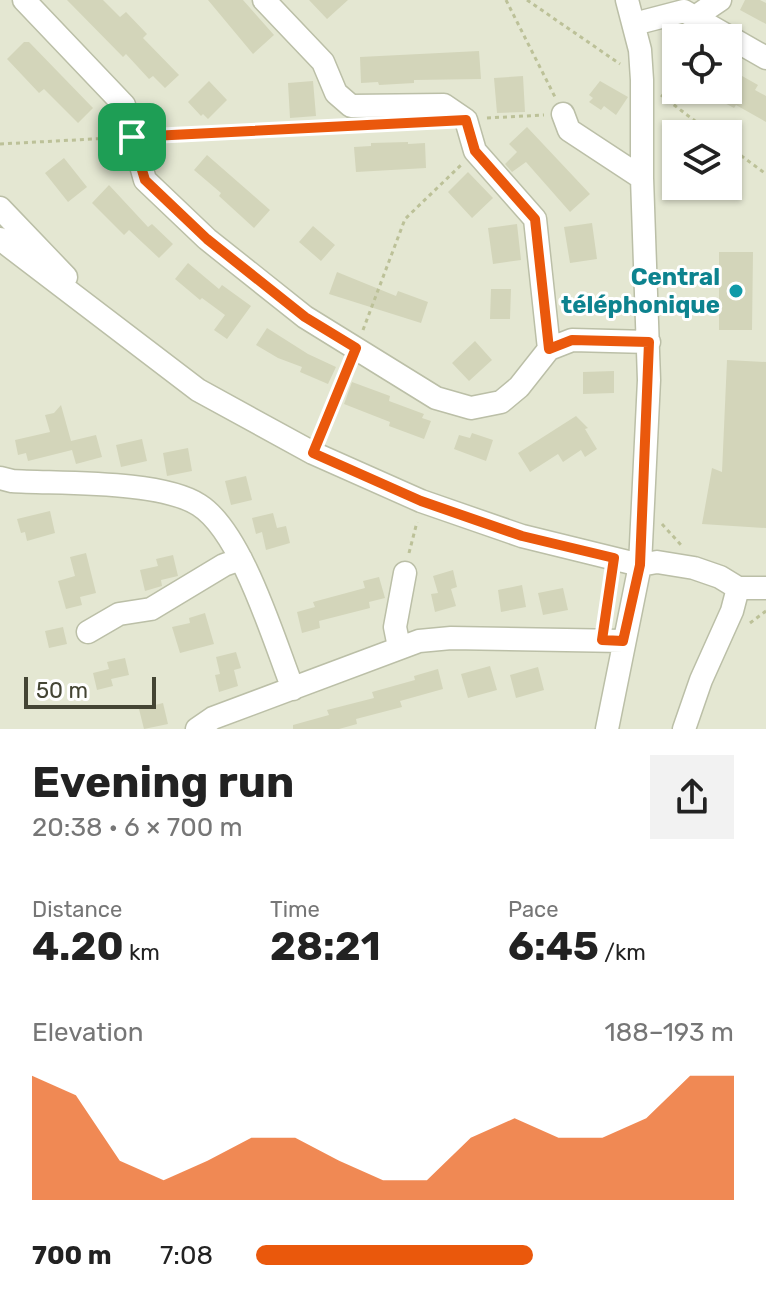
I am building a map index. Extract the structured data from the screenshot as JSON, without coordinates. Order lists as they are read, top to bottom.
{
  "places": ["Central téléphonique"],
  "scale_bar": "50 m",
  "page": {
    "scale": "50 m",
    "heading": ["Evening run", "20:38 · 6 × 700 m"],
    "stats": [
      ["Distance", "4.20 km"],
      ["Time", "28:21"],
      ["Pace", "6:45 /km"]
    ],
    "chart": ["Elevation", "188–193 m"],
    "list": [
      {
        "name": "700 m",
        "note": "7:08"
      }
    ]
  }
}
